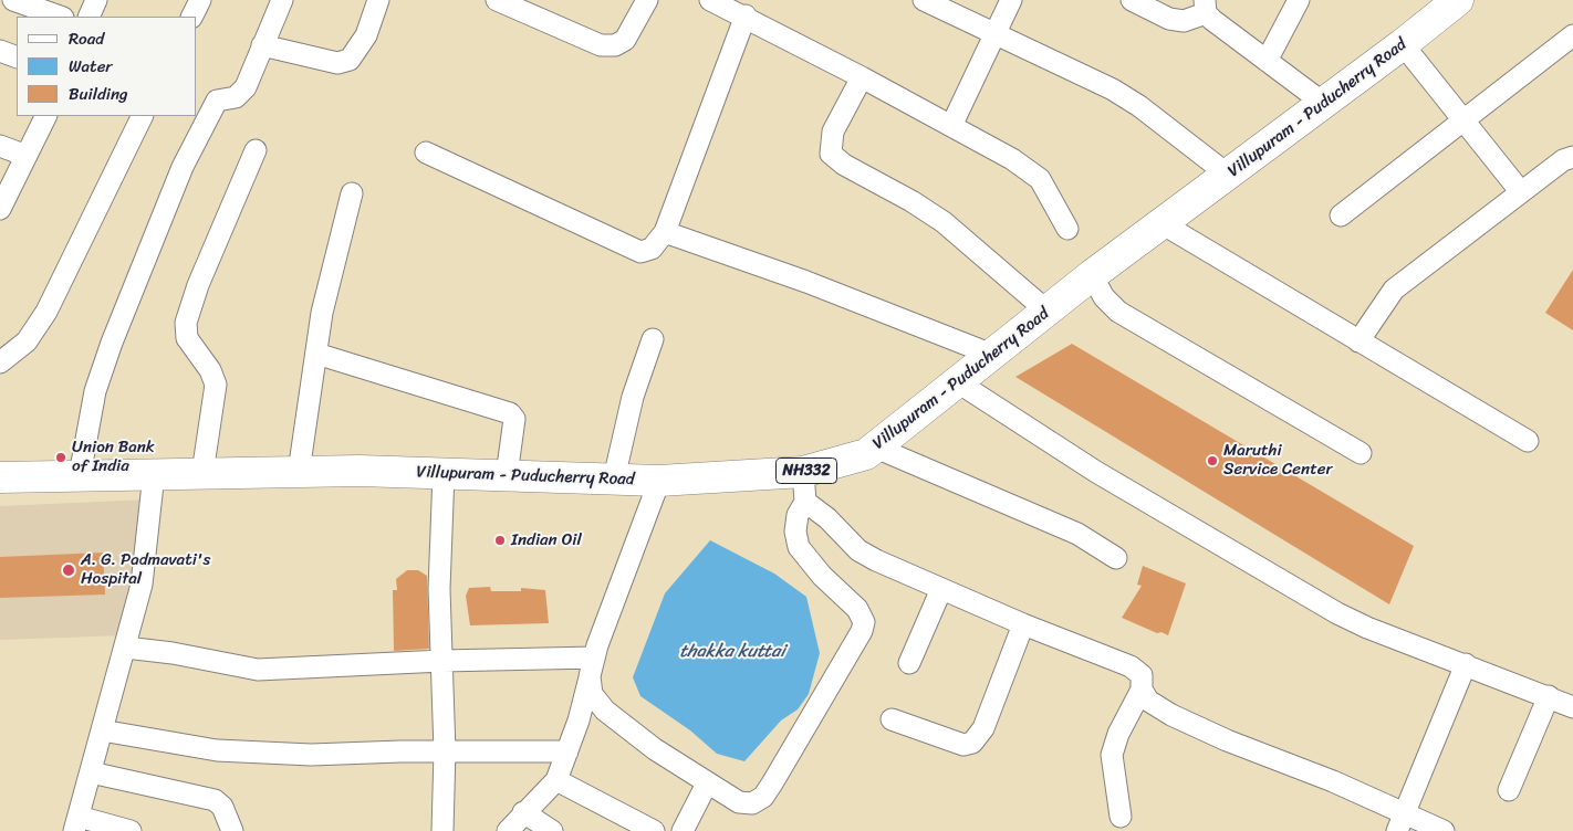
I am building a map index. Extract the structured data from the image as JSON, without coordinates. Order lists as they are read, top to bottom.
{
  "streets": {
    "highway": ["Villupuram - Puducherry Road", "NH332"]
  },
  "water": ["thakka kuttai"],
  "places": [
    "Union Bank of India",
    "Maruthi Service Center",
    "Indian Oil",
    "A. G. Padmavati's Hospital"
  ],
  "legend": ["Road", "Water", "Building"]
}
